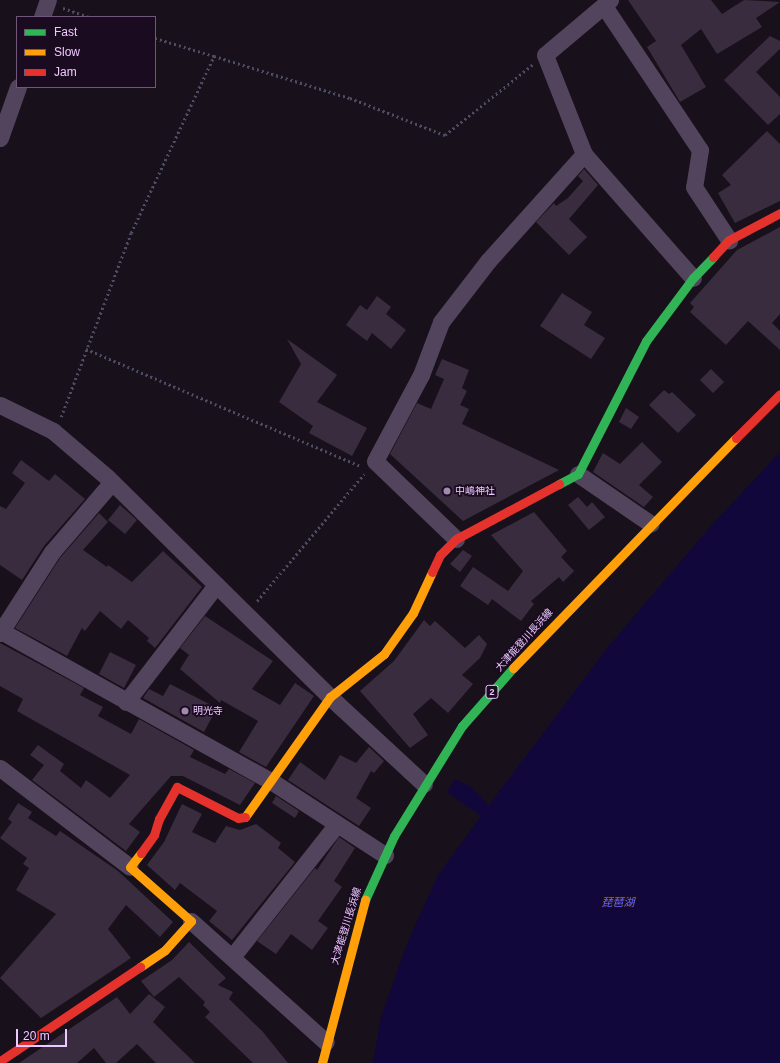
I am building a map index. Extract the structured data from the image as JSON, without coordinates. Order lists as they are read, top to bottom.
{
  "streets": {
    "street": ["大津能登川長浜線", "2"]
  },
  "water": ["琵琶湖"],
  "places": ["中嶋神社", "明光寺"],
  "legend": ["Fast", "Slow", "Jam"],
  "scale_bar": "20 m"
}
